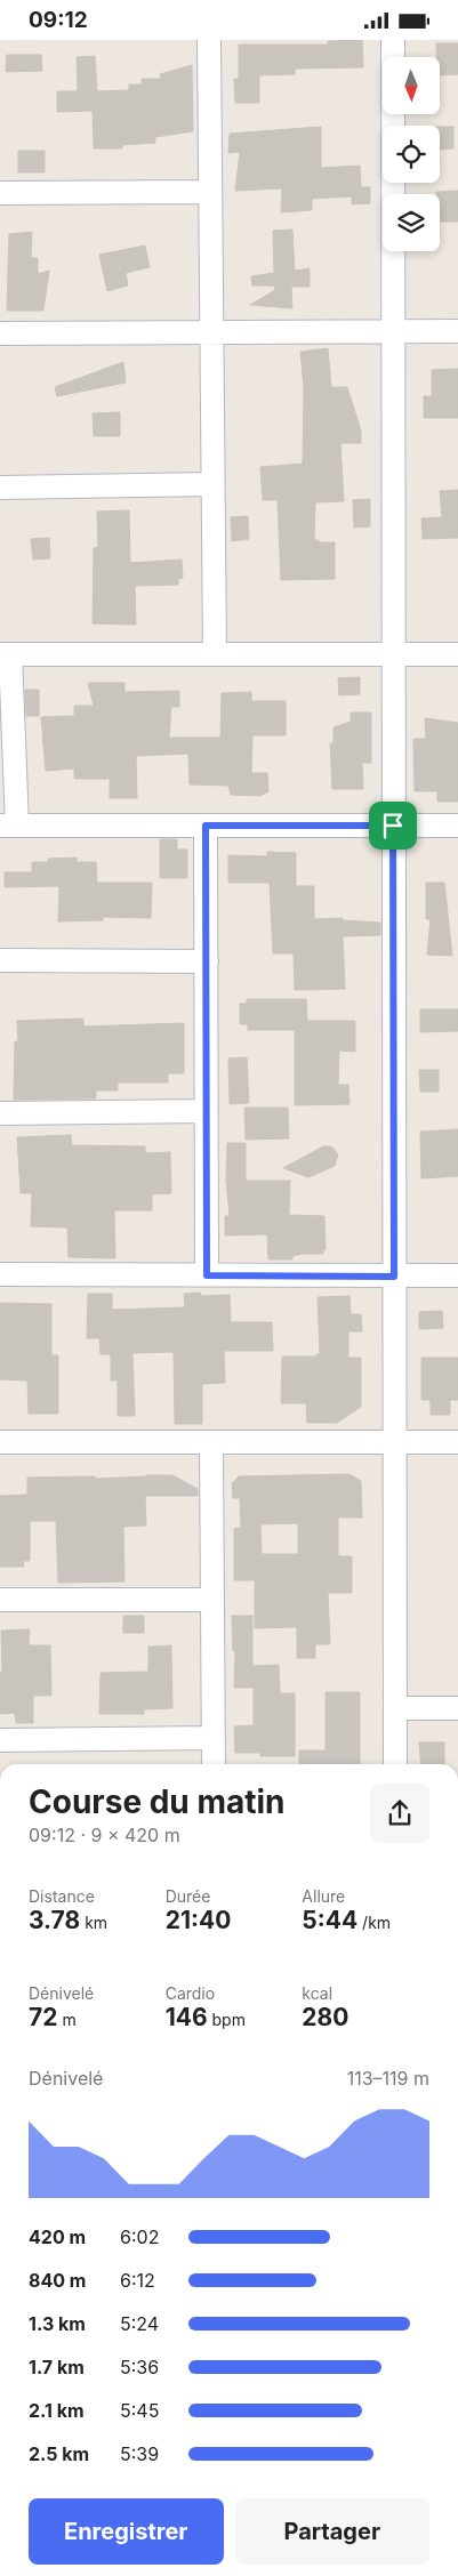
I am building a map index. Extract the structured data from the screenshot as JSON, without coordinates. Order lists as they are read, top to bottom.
{
  "north": "bottom",
  "page": {
    "status": "09:12",
    "heading": ["Course du matin", "09:12 · 9 × 420 m"],
    "stats": [
      ["Distance", "3.78 km"],
      ["Durée", "21:40"],
      ["Allure", "5:44 /km"],
      ["Dénivelé", "72 m"],
      ["Cardio", "146 bpm"],
      ["kcal", "280"]
    ],
    "chart": ["Dénivelé", "113–119 m"],
    "list": [
      {
        "name": "420 m",
        "note": "6:02"
      },
      {
        "name": "840 m",
        "note": "6:12"
      },
      {
        "name": "1.3 km",
        "note": "5:24"
      },
      {
        "name": "1.7 km",
        "note": "5:36"
      },
      {
        "name": "2.1 km",
        "note": "5:45"
      },
      {
        "name": "2.5 km",
        "note": "5:39"
      }
    ],
    "buttons": ["Enregistrer", "Partager"]
  }
}
